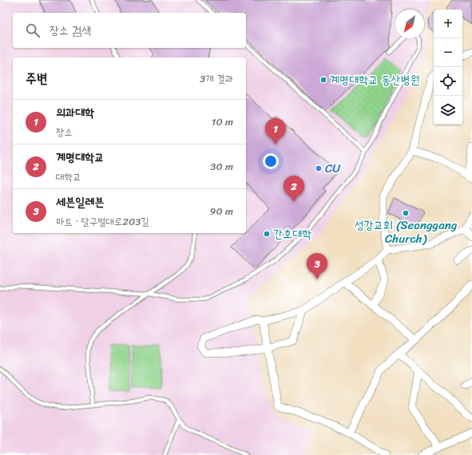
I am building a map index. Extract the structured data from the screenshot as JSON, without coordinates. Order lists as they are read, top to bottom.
{
  "places": [
    "계명대학교 동산병원",
    "CU",
    "성강교회 (Seonggang Church)",
    "간호대학"
  ],
  "north": "bottom left",
  "page": {
    "map_buttons": ["+", "−"],
    "search": "장소 검색",
    "heading": ["주변", "3개 결과"],
    "list": [
      {
        "mark": "1",
        "name": "의과대학",
        "note": "장소",
        "value": "10 m"
      },
      {
        "mark": "2",
        "name": "계명대학교",
        "note": "대학교",
        "value": "30 m"
      },
      {
        "mark": "3",
        "name": "세븐일레븐",
        "note": "마트 · 달구벌대로203길",
        "value": "90 m"
      }
    ],
    "pins": ["1", "2", "3"]
  }
}
